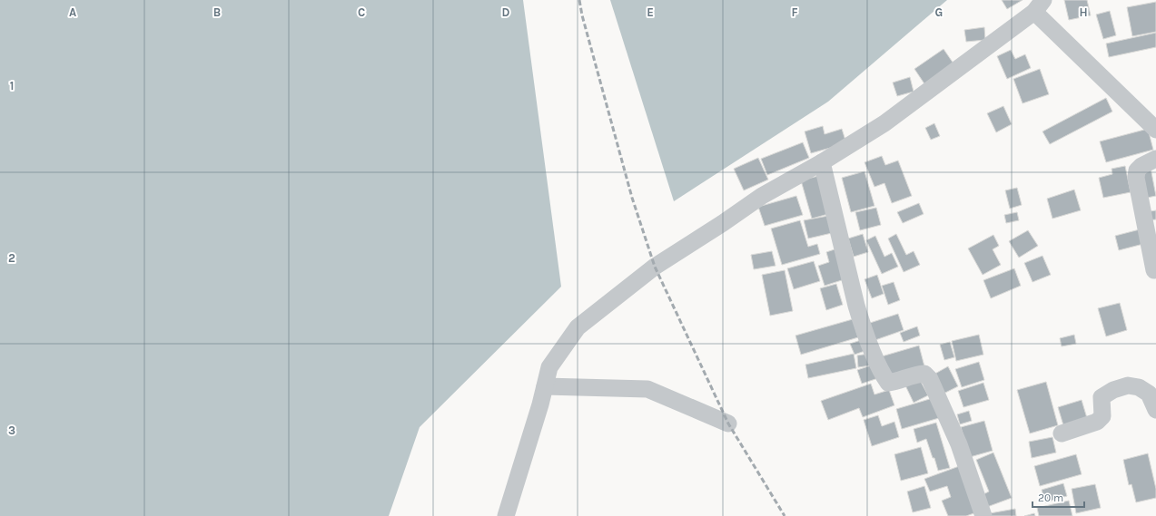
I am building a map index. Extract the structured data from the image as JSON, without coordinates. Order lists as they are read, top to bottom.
{
  "scale_bar": "20 m",
  "grid": {
    "columns": [
      "A",
      "B",
      "C",
      "D",
      "E",
      "F",
      "G",
      "H"
    ],
    "rows": ["1", "2", "3"]
  }
}
